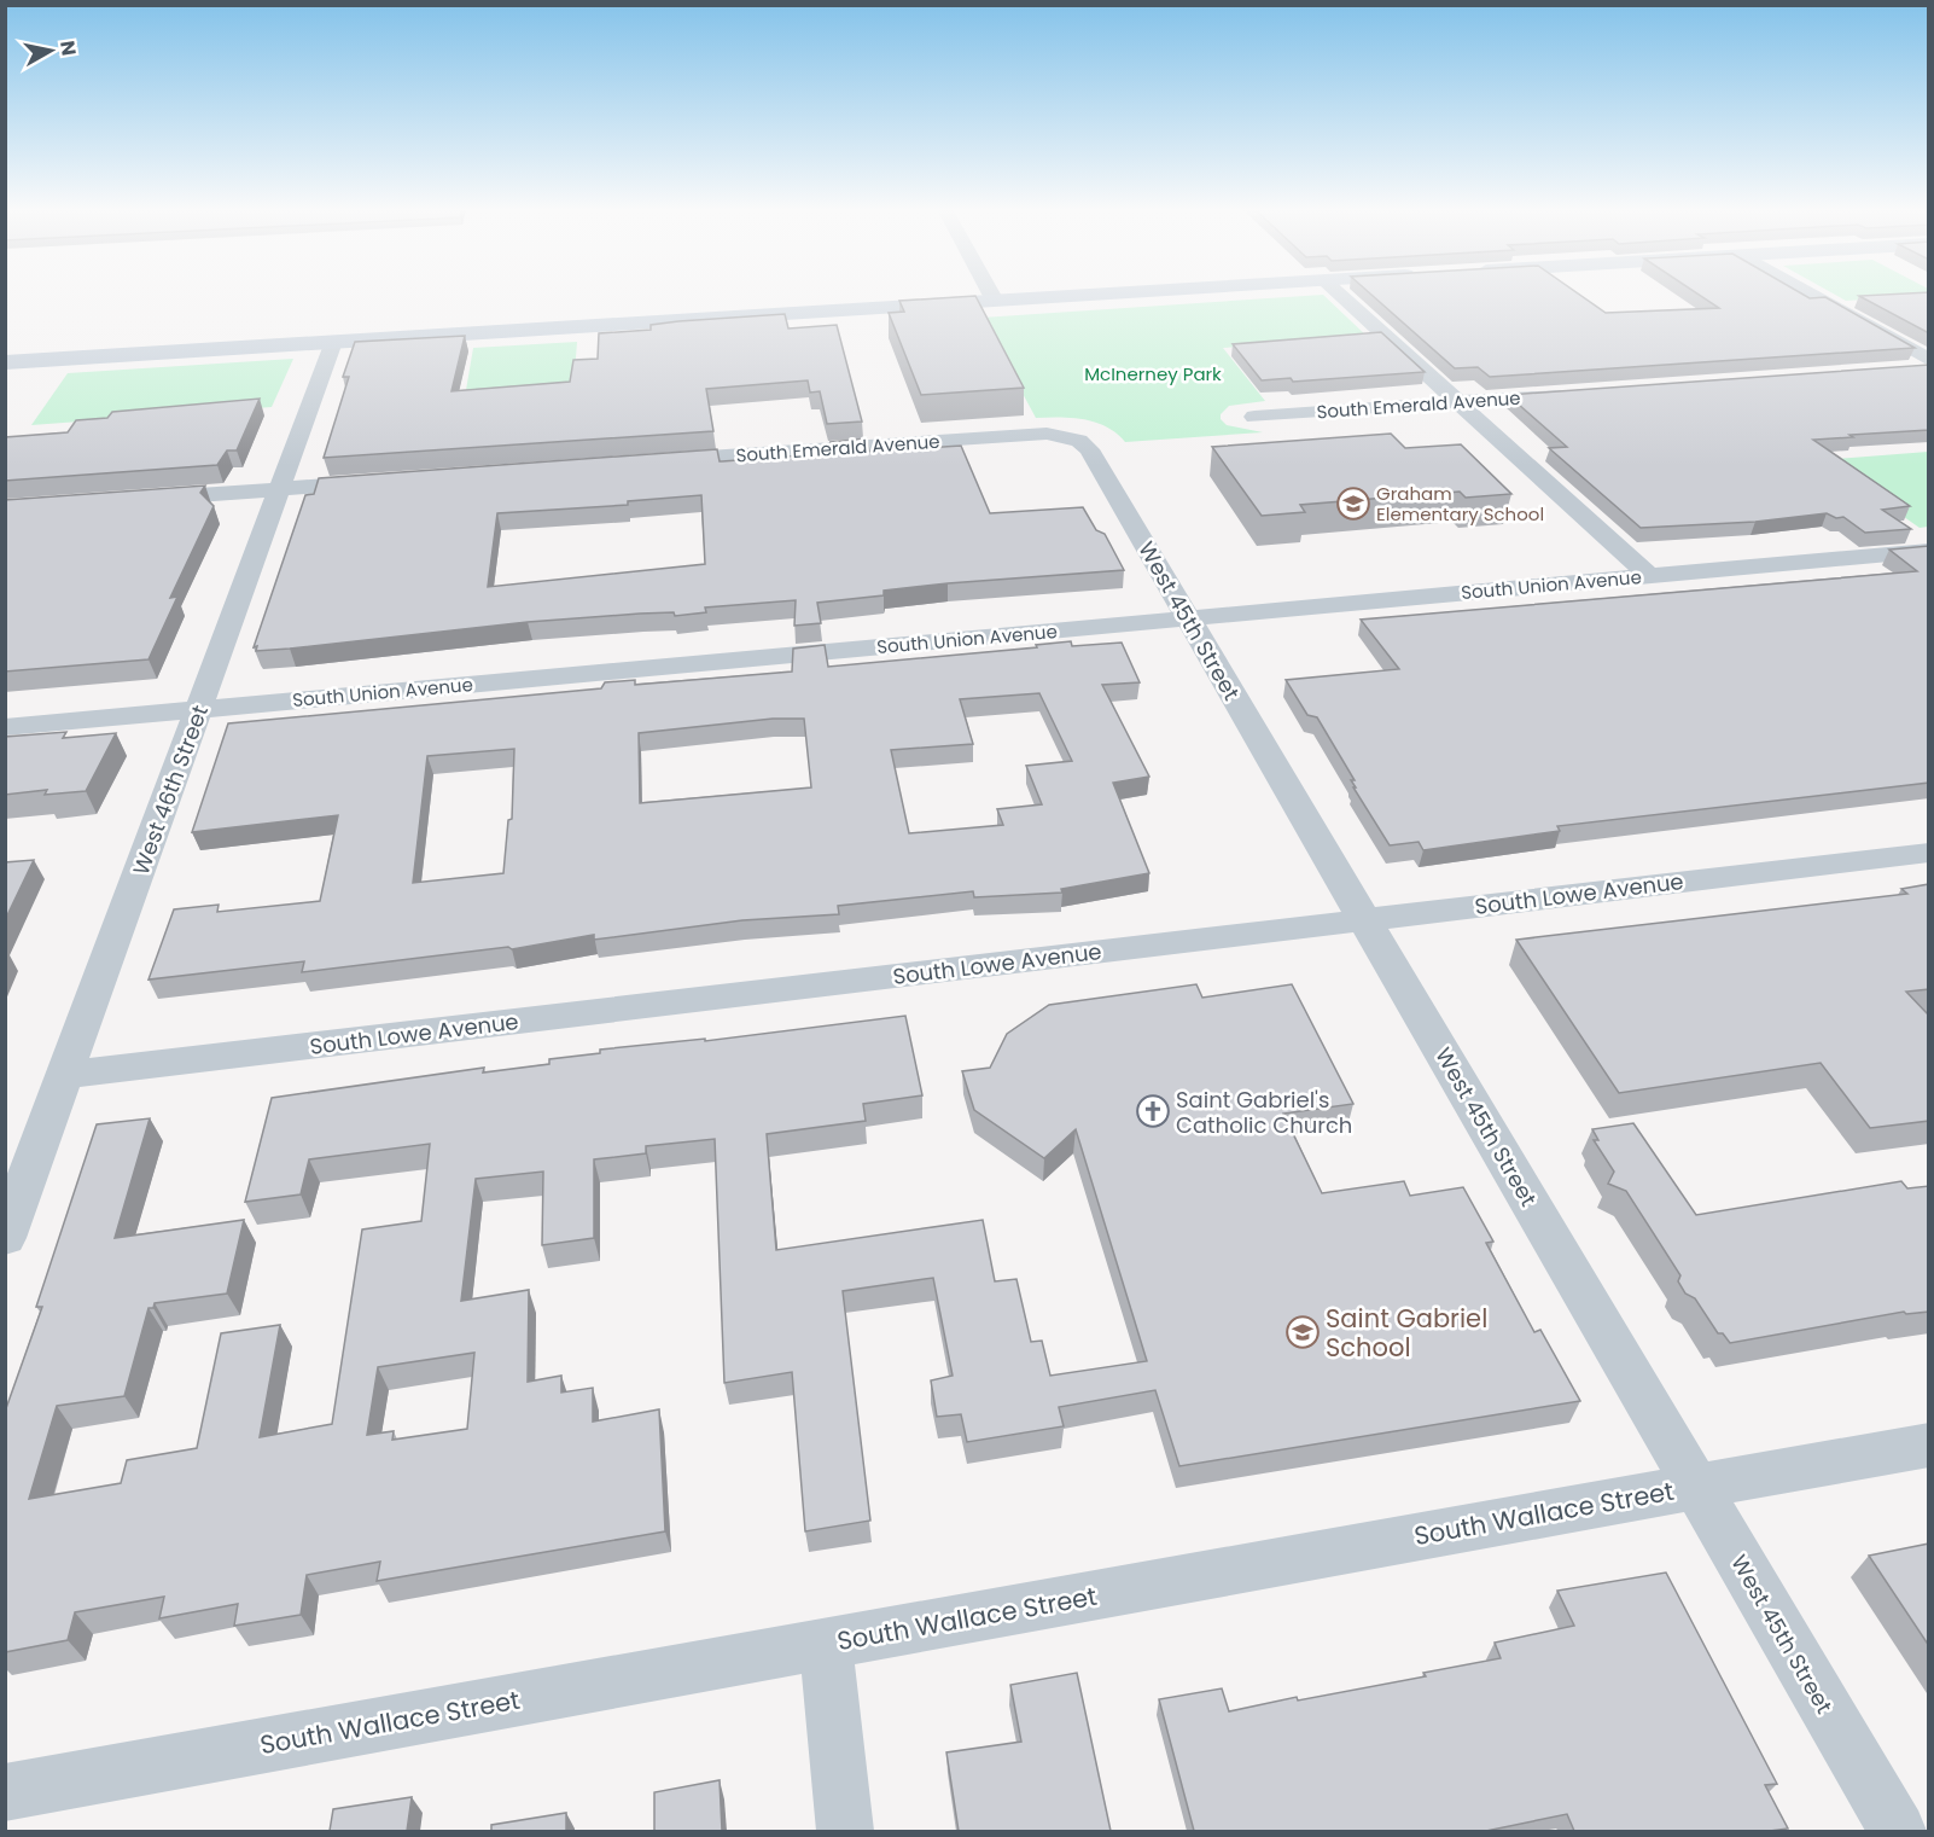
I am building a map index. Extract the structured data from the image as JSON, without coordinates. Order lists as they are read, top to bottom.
{
  "streets": {
    "street": [
      "South Emerald Avenue",
      "South Union Avenue",
      "West 45th Street",
      "West 46th Street",
      "South Lowe Avenue",
      "South Wallace Street"
    ]
  },
  "crossings": [
    ["South Emerald Avenue", "West 45th Street"],
    ["South Union Avenue", "West 45th Street"],
    ["South Union Avenue", "West 46th Street"],
    ["West 45th Street", "South Lowe Avenue"],
    ["West 45th Street", "South Wallace Street"],
    ["West 46th Street", "South Lowe Avenue"]
  ],
  "parks": ["McInerney Park"],
  "places": {
    "school or university": ["Graham Elementary School", "Saint Gabriel School"],
    "church": ["Saint Gabriel's Catholic Church"]
  },
  "north": "right"
}
